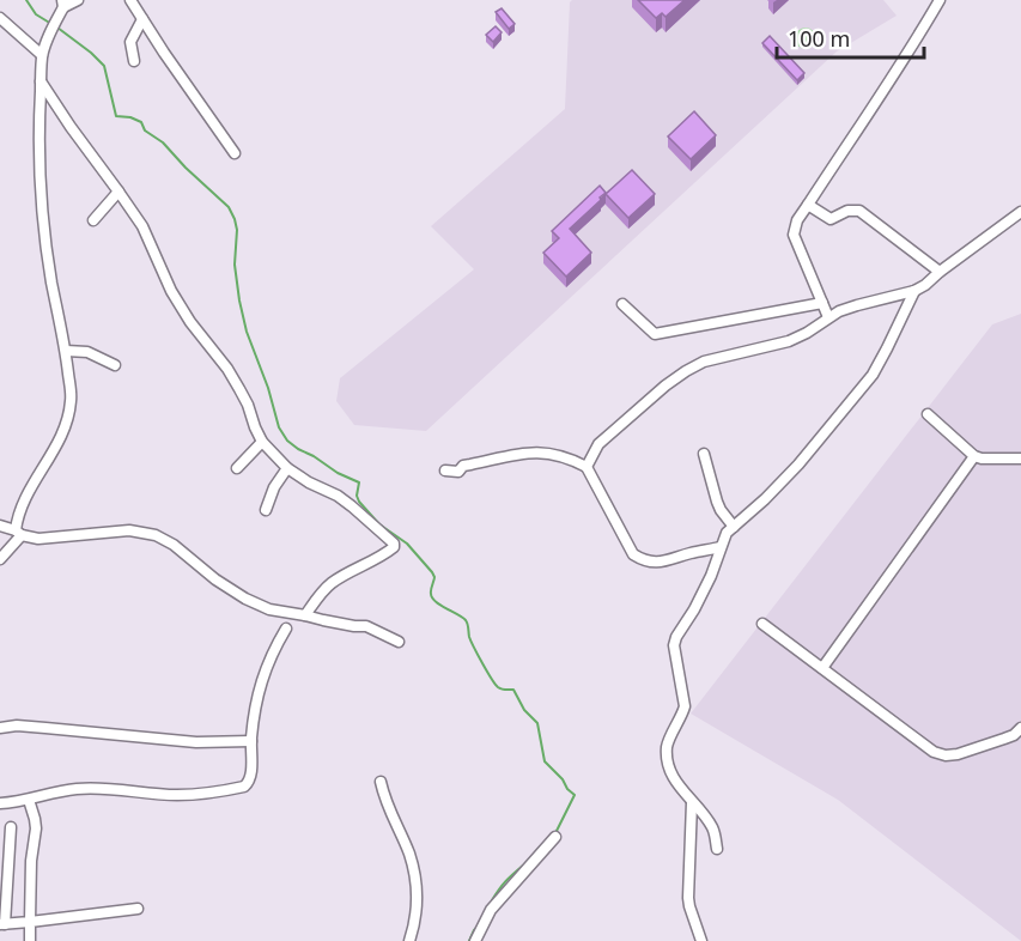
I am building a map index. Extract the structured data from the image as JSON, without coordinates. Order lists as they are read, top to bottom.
{
  "scale_bar": "100 m"
}
